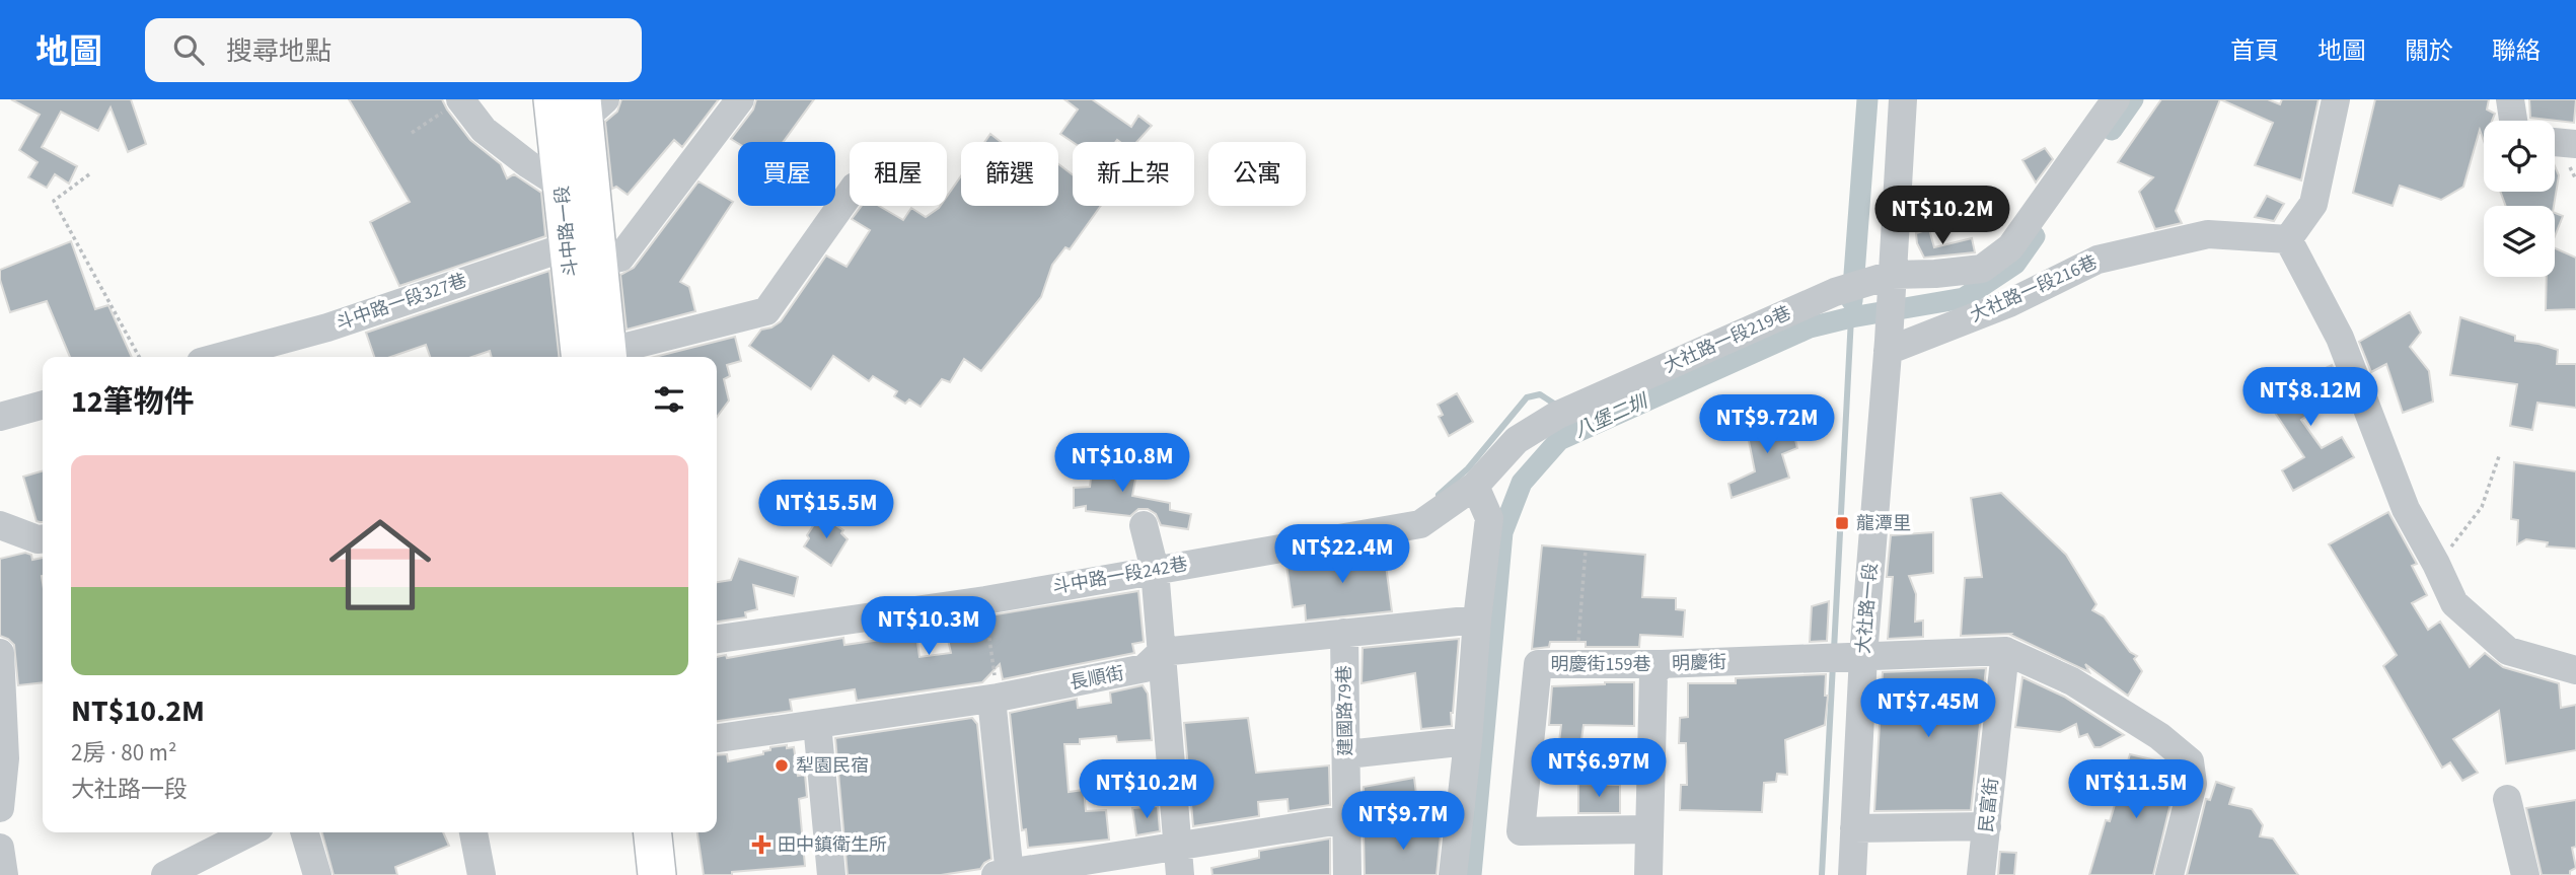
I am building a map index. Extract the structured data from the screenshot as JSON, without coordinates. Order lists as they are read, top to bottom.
{
  "streets": {
    "main road": ["斗中路一段"],
    "street": [
      "大社路一段216巷",
      "斗中路一段327巷",
      "大社路一段219巷",
      "斗中路一段242巷",
      "大社路一段",
      "明慶街",
      "明慶街159巷",
      "長順街",
      "建國路79巷",
      "民富街"
    ]
  },
  "crossings": [
    ["斗中路一段", "斗中路一段327巷"],
    ["大社路一段216巷", "大社路一段"],
    ["大社路一段219巷", "斗中路一段242巷"],
    ["大社路一段219巷", "大社路一段"],
    ["大社路一段", "明慶街"],
    ["明慶街", "明慶街159巷"],
    ["明慶街", "民富街"],
    ["長順街", "建國路79巷"]
  ],
  "water": ["八堡二圳"],
  "places": {
    "transit": ["龍潭里"],
    "other": ["犁園民宿"],
    "health": ["田中鎮衛生所"]
  },
  "page": {
    "header": "地圖",
    "search": "搜尋地點",
    "nav": [
      "首頁",
      "地圖",
      "關於",
      "聯絡"
    ],
    "chip": [
      "買屋",
      "租屋",
      "篩選",
      "新上架",
      "公寓"
    ],
    "price": [
      "NT$10.2M",
      "NT$8.12M",
      "NT$9.72M",
      "NT$10.8M",
      "NT$15.5M",
      "NT$22.4M",
      "NT$10.3M",
      "NT$7.45M",
      "NT$6.97M",
      "NT$10.2M",
      "NT$11.5M",
      "NT$9.7M"
    ],
    "heading": "12筆物件",
    "list": [
      {
        "name": "NT$10.2M",
        "note": "2房 · 80 m² · 大社路一段"
      }
    ]
  }
}
